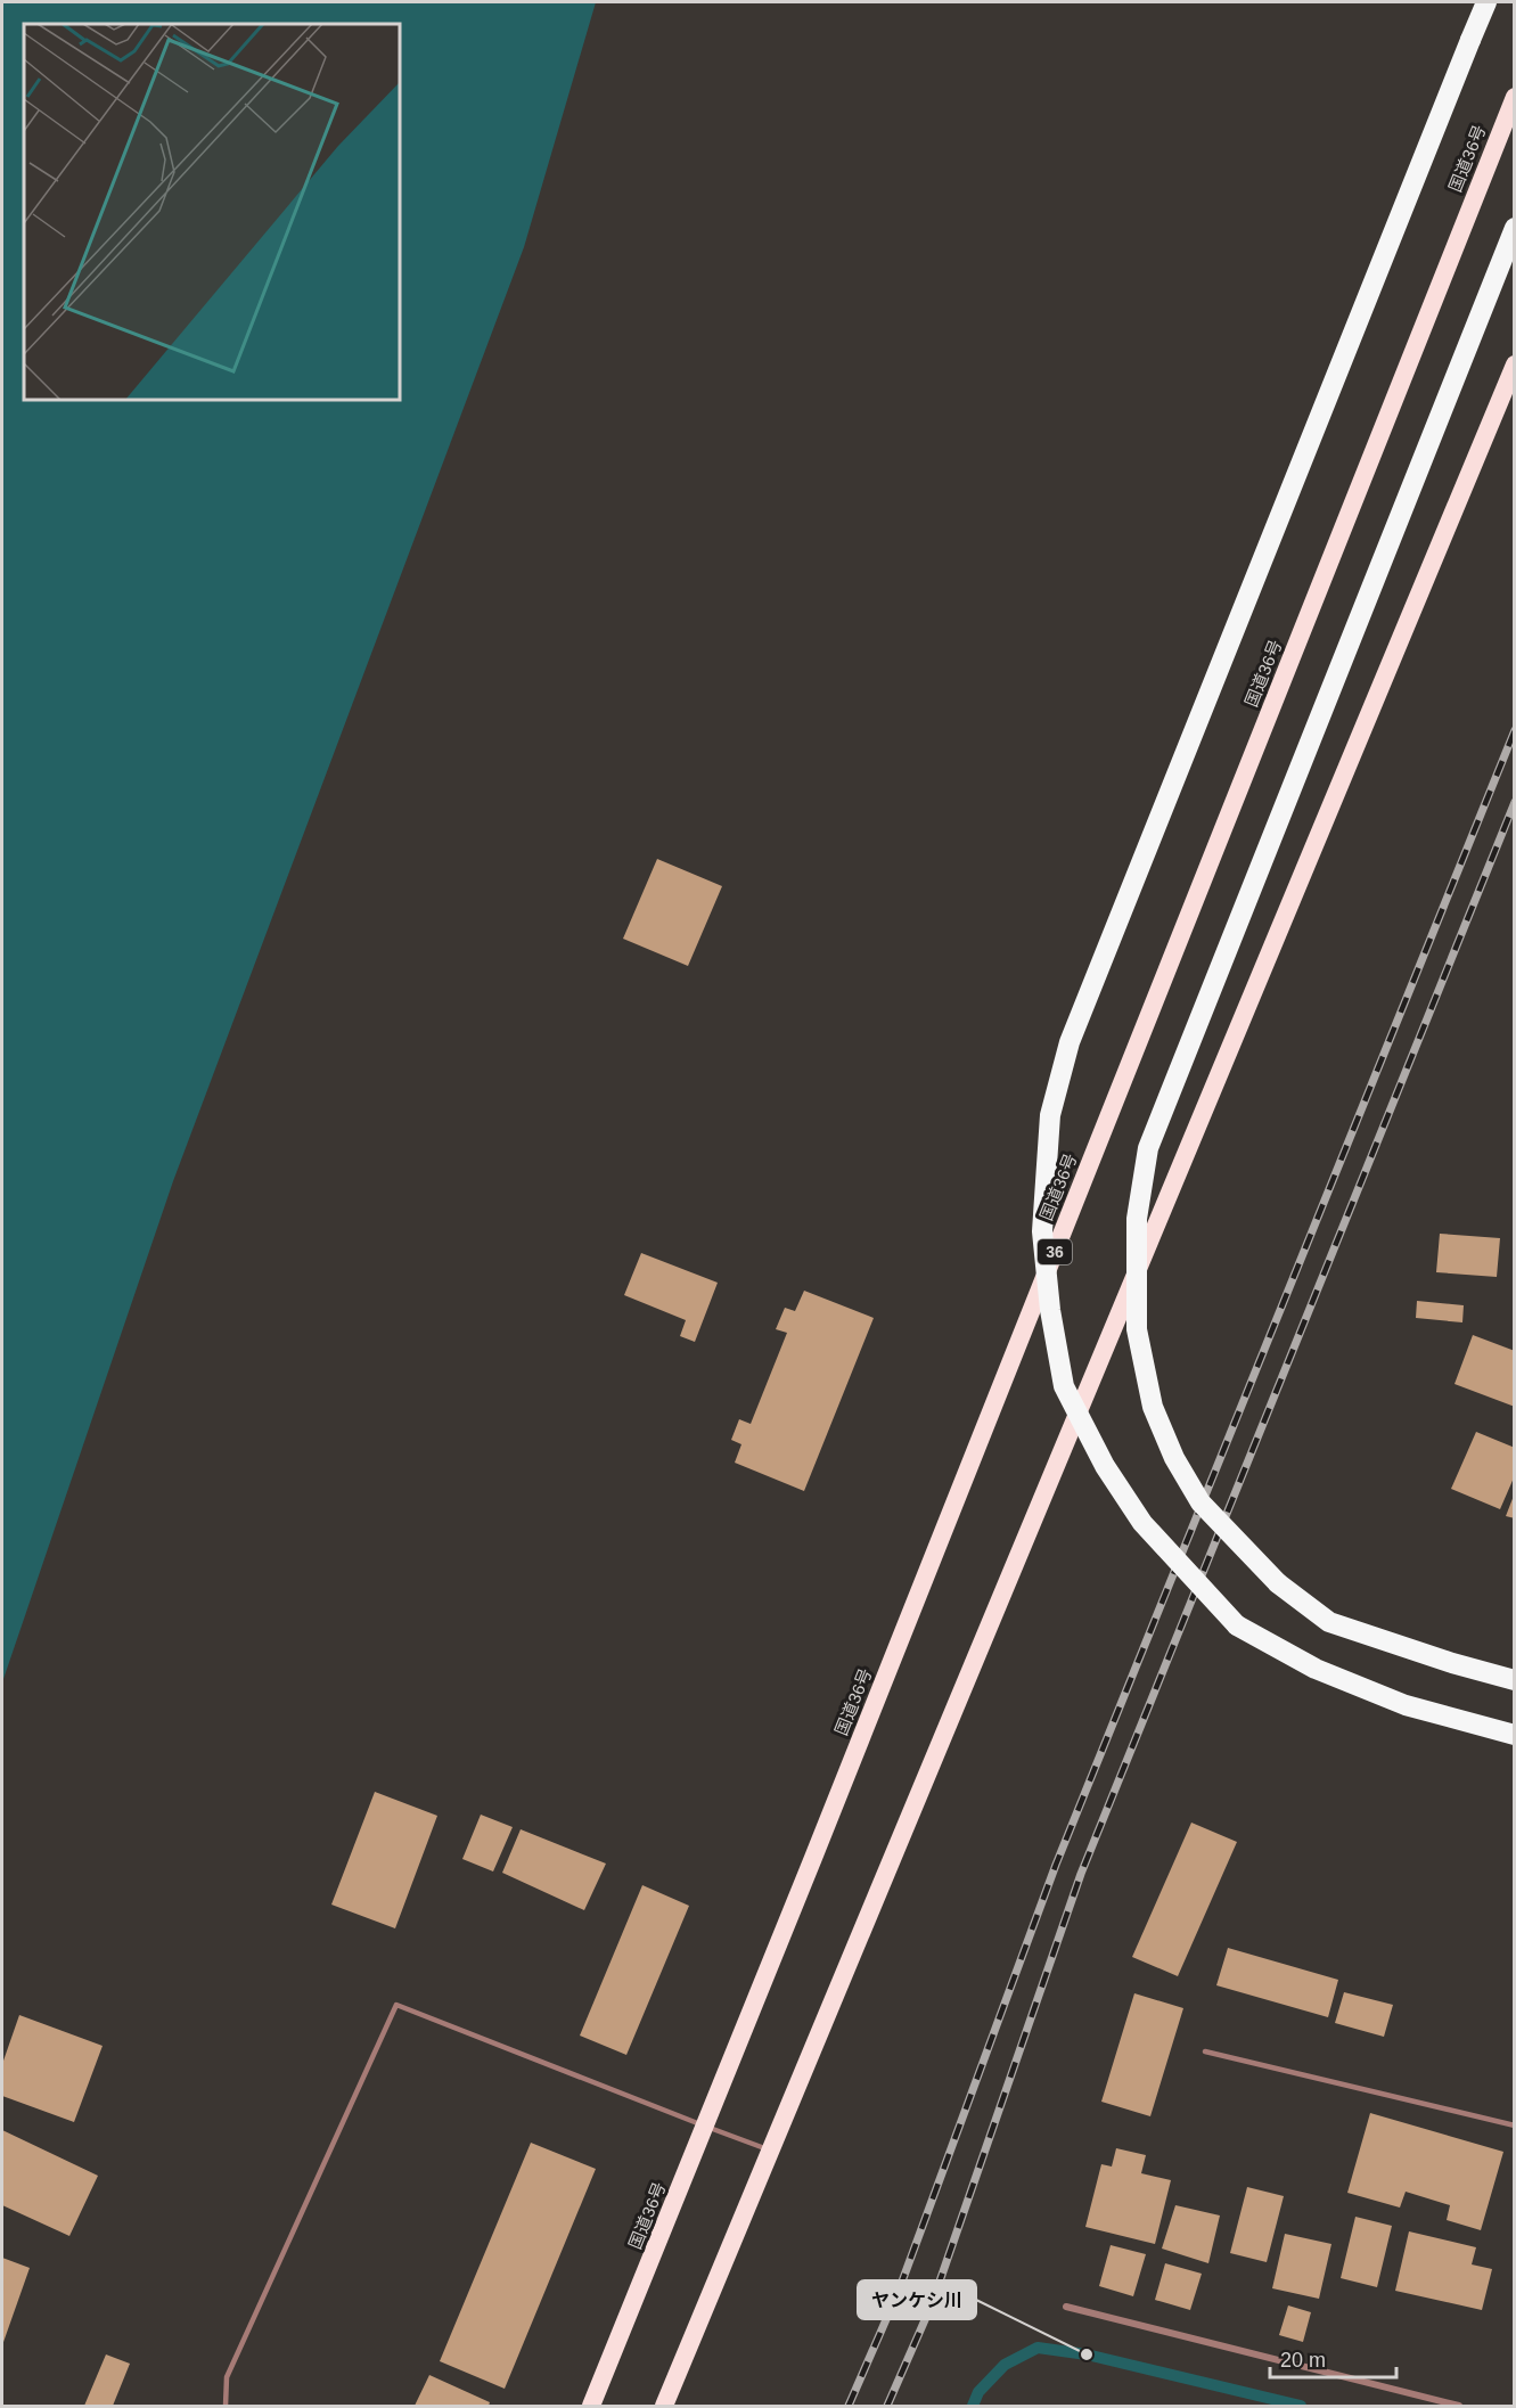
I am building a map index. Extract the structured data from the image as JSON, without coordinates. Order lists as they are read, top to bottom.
{
  "streets": {
    "highway": ["国道36号", "36"]
  },
  "places": ["ヤンケシ川"],
  "scale_bar": "20 m"
}
